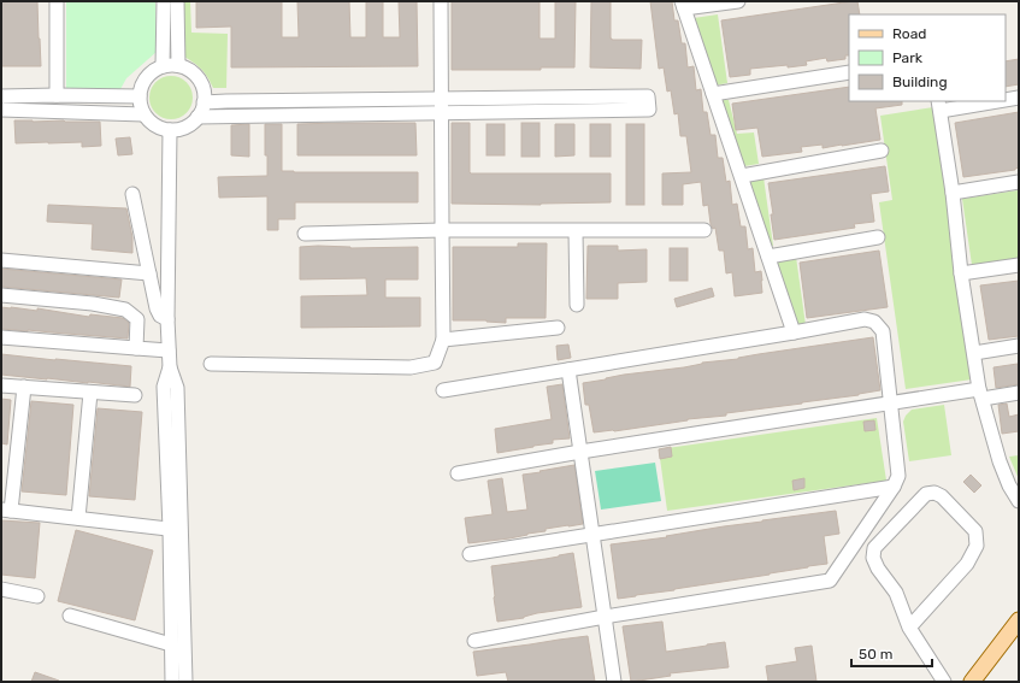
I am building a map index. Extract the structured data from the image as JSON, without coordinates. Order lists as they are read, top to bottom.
{
  "legend": ["Road", "Park", "Building"],
  "scale_bar": "50 m"
}
